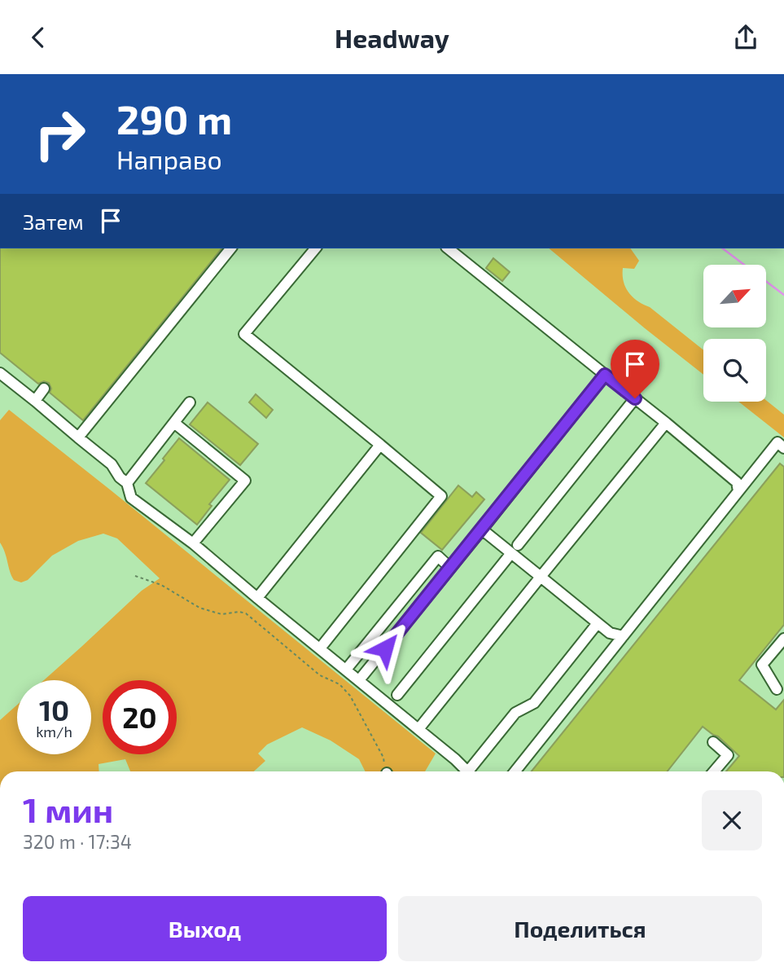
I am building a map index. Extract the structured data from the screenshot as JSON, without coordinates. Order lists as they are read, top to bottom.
{
  "north": "top right",
  "page": {
    "header": "Headway",
    "turn": ["290 m", "Направо"],
    "then": "Затем",
    "speed": "10 km/h",
    "limit": "20",
    "heading": ["1 мин", "320 m · 17:34"],
    "buttons": ["Выход", "Поделиться"]
  }
}
